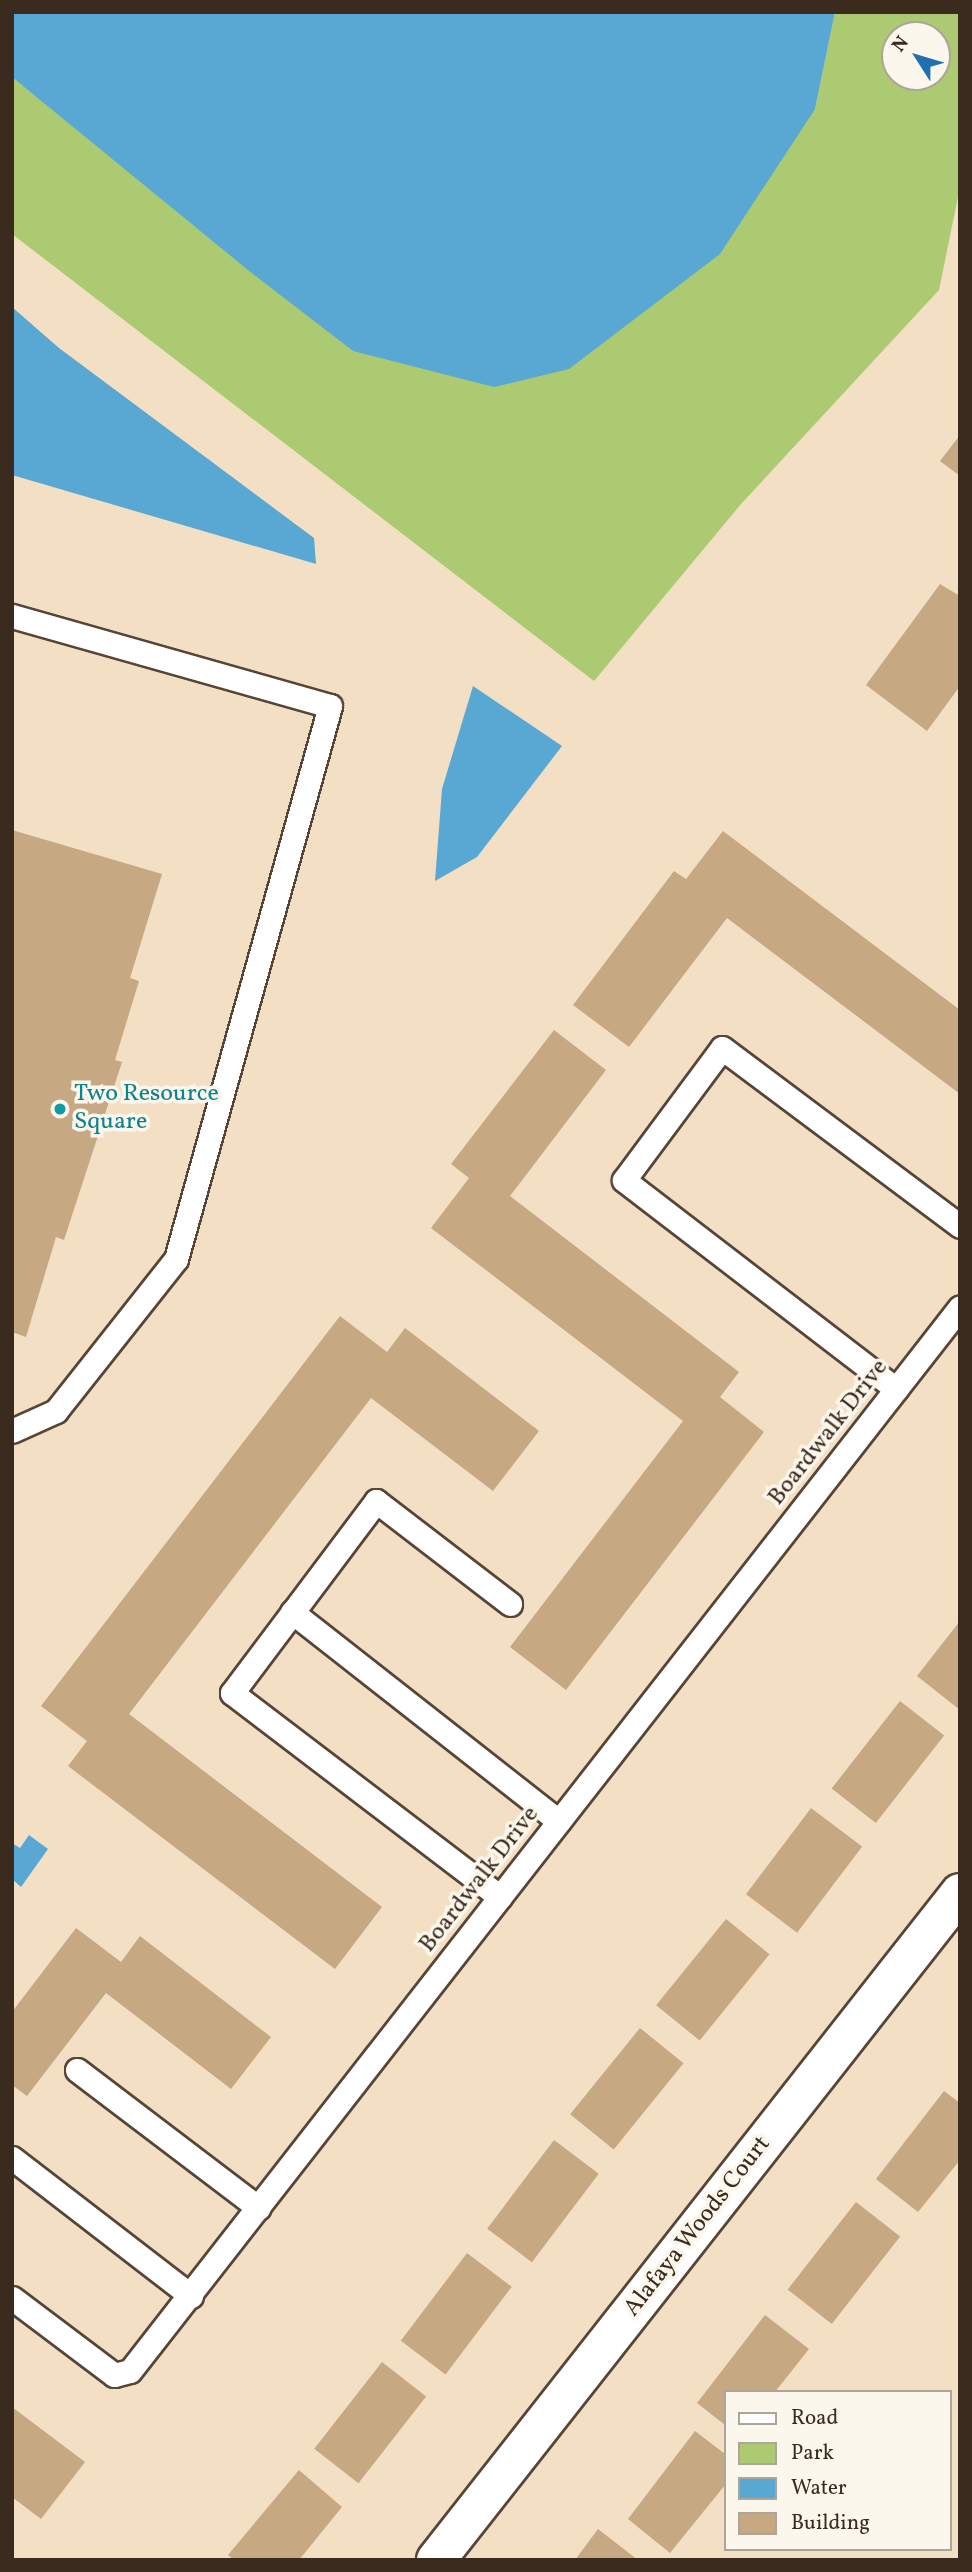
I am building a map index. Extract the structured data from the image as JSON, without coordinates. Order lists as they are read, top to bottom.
{
  "streets": {
    "street": ["Alafaya Woods Court"],
    "lane": ["Boardwalk Drive"]
  },
  "places": ["Two Resource Square"],
  "legend": [
    "Road",
    "Park",
    "Water",
    "Building"
  ],
  "north": "top left"
}
